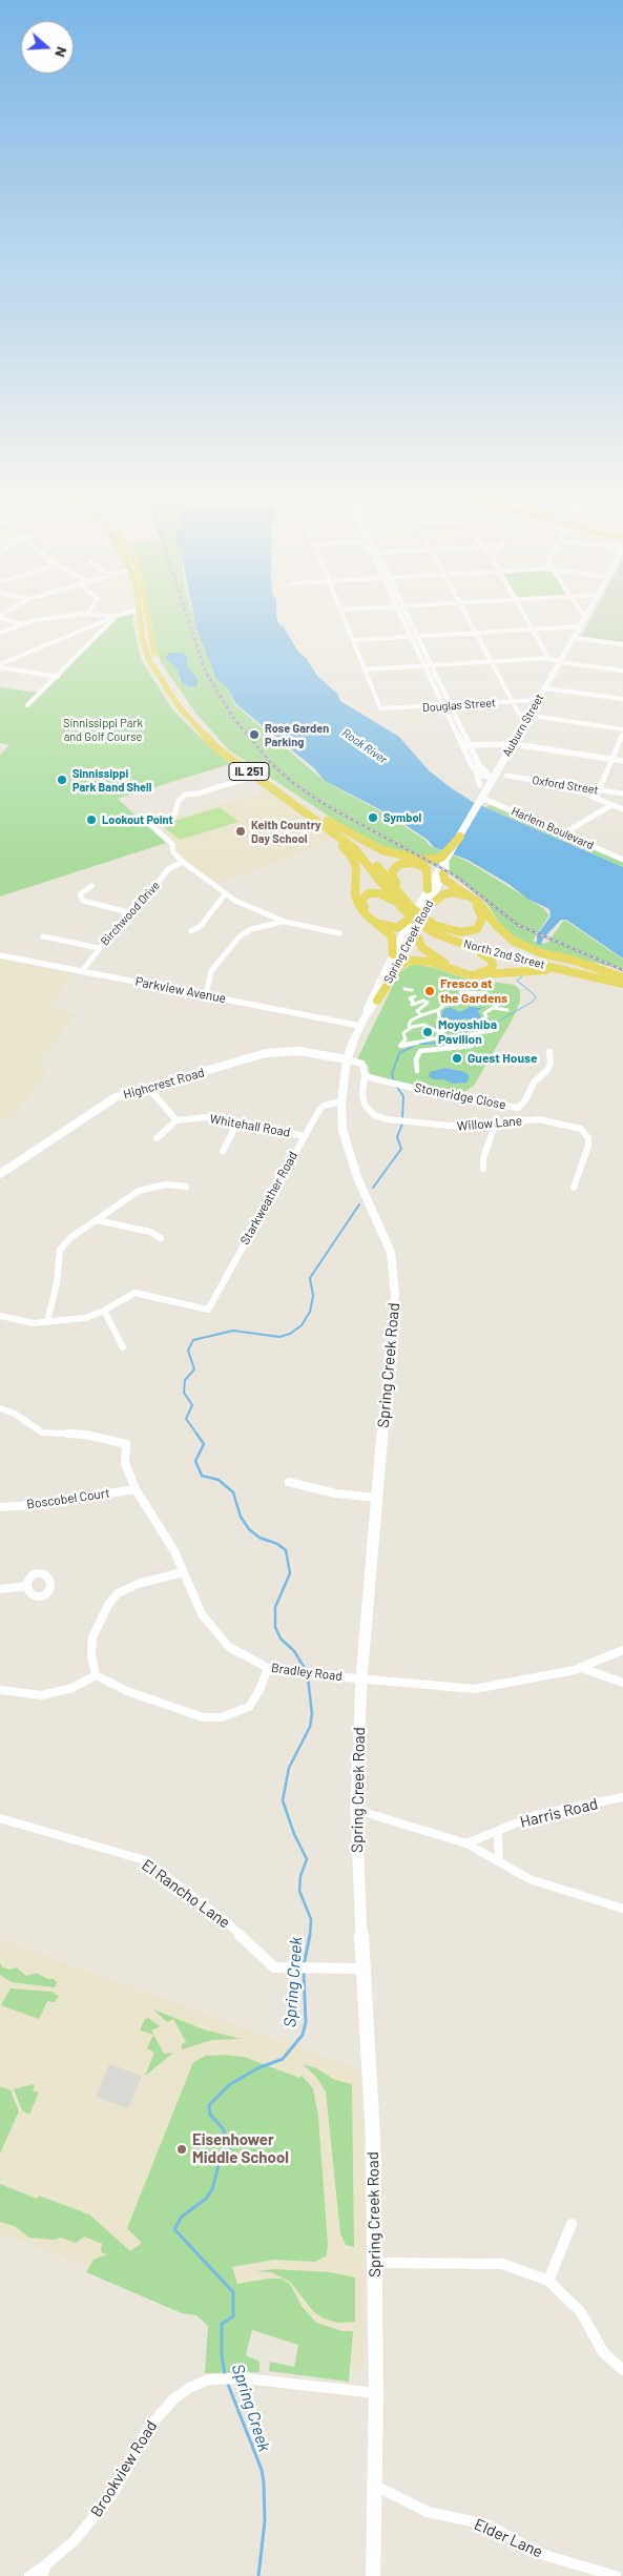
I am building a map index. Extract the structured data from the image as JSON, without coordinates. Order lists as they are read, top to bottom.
{
  "streets": {
    "main road": [
      "Auburn Street",
      "IL 251",
      "Spring Creek Road",
      "North 2nd Street"
    ],
    "street": [
      "Douglas Street",
      "Oxford Street",
      "Harlem Boulevard",
      "Birchwood Drive",
      "Parkview Avenue",
      "Highcrest Road",
      "Stoneridge Close",
      "Willow Lane",
      "Whitehall Road",
      "Starkweather Road",
      "Boscobel Court",
      "Bradley Road",
      "Harris Road",
      "El Rancho Lane",
      "Brookview Road",
      "Elder Lane"
    ]
  },
  "crossings": [
    ["Douglas Street", "Auburn Street"],
    ["Auburn Street", "Harlem Boulevard"],
    ["Auburn Street", "Spring Creek Road"],
    ["Birchwood Drive", "Parkview Avenue"],
    ["Spring Creek Road", "Parkview Avenue"],
    ["Spring Creek Road", "Highcrest Road"],
    ["Spring Creek Road", "Stoneridge Close"],
    ["Spring Creek Road", "Starkweather Road"],
    ["Spring Creek Road", "Bradley Road"],
    ["Spring Creek Road", "El Rancho Lane"],
    ["Spring Creek Road", "Brookview Road"],
    ["Spring Creek Road", "Elder Lane"],
    ["Highcrest Road", "Stoneridge Close"],
    ["Stoneridge Close", "Willow Lane"],
    ["Whitehall Road", "Starkweather Road"],
    ["Boscobel Court", "Bradley Road"]
  ],
  "water": ["Rock River", "Spring Creek"],
  "parks": ["Sinnissippi Park and Golf Course"],
  "places": [
    "Rose Garden Parking",
    "Sinnissippi Park Band Shell",
    "Symbol",
    "Lookout Point",
    "Keith Country Day School",
    "Fresco at the Gardens",
    "Moyoshiba Pavilion",
    "Guest House",
    "Eisenhower Middle School"
  ],
  "north": "right"
}
